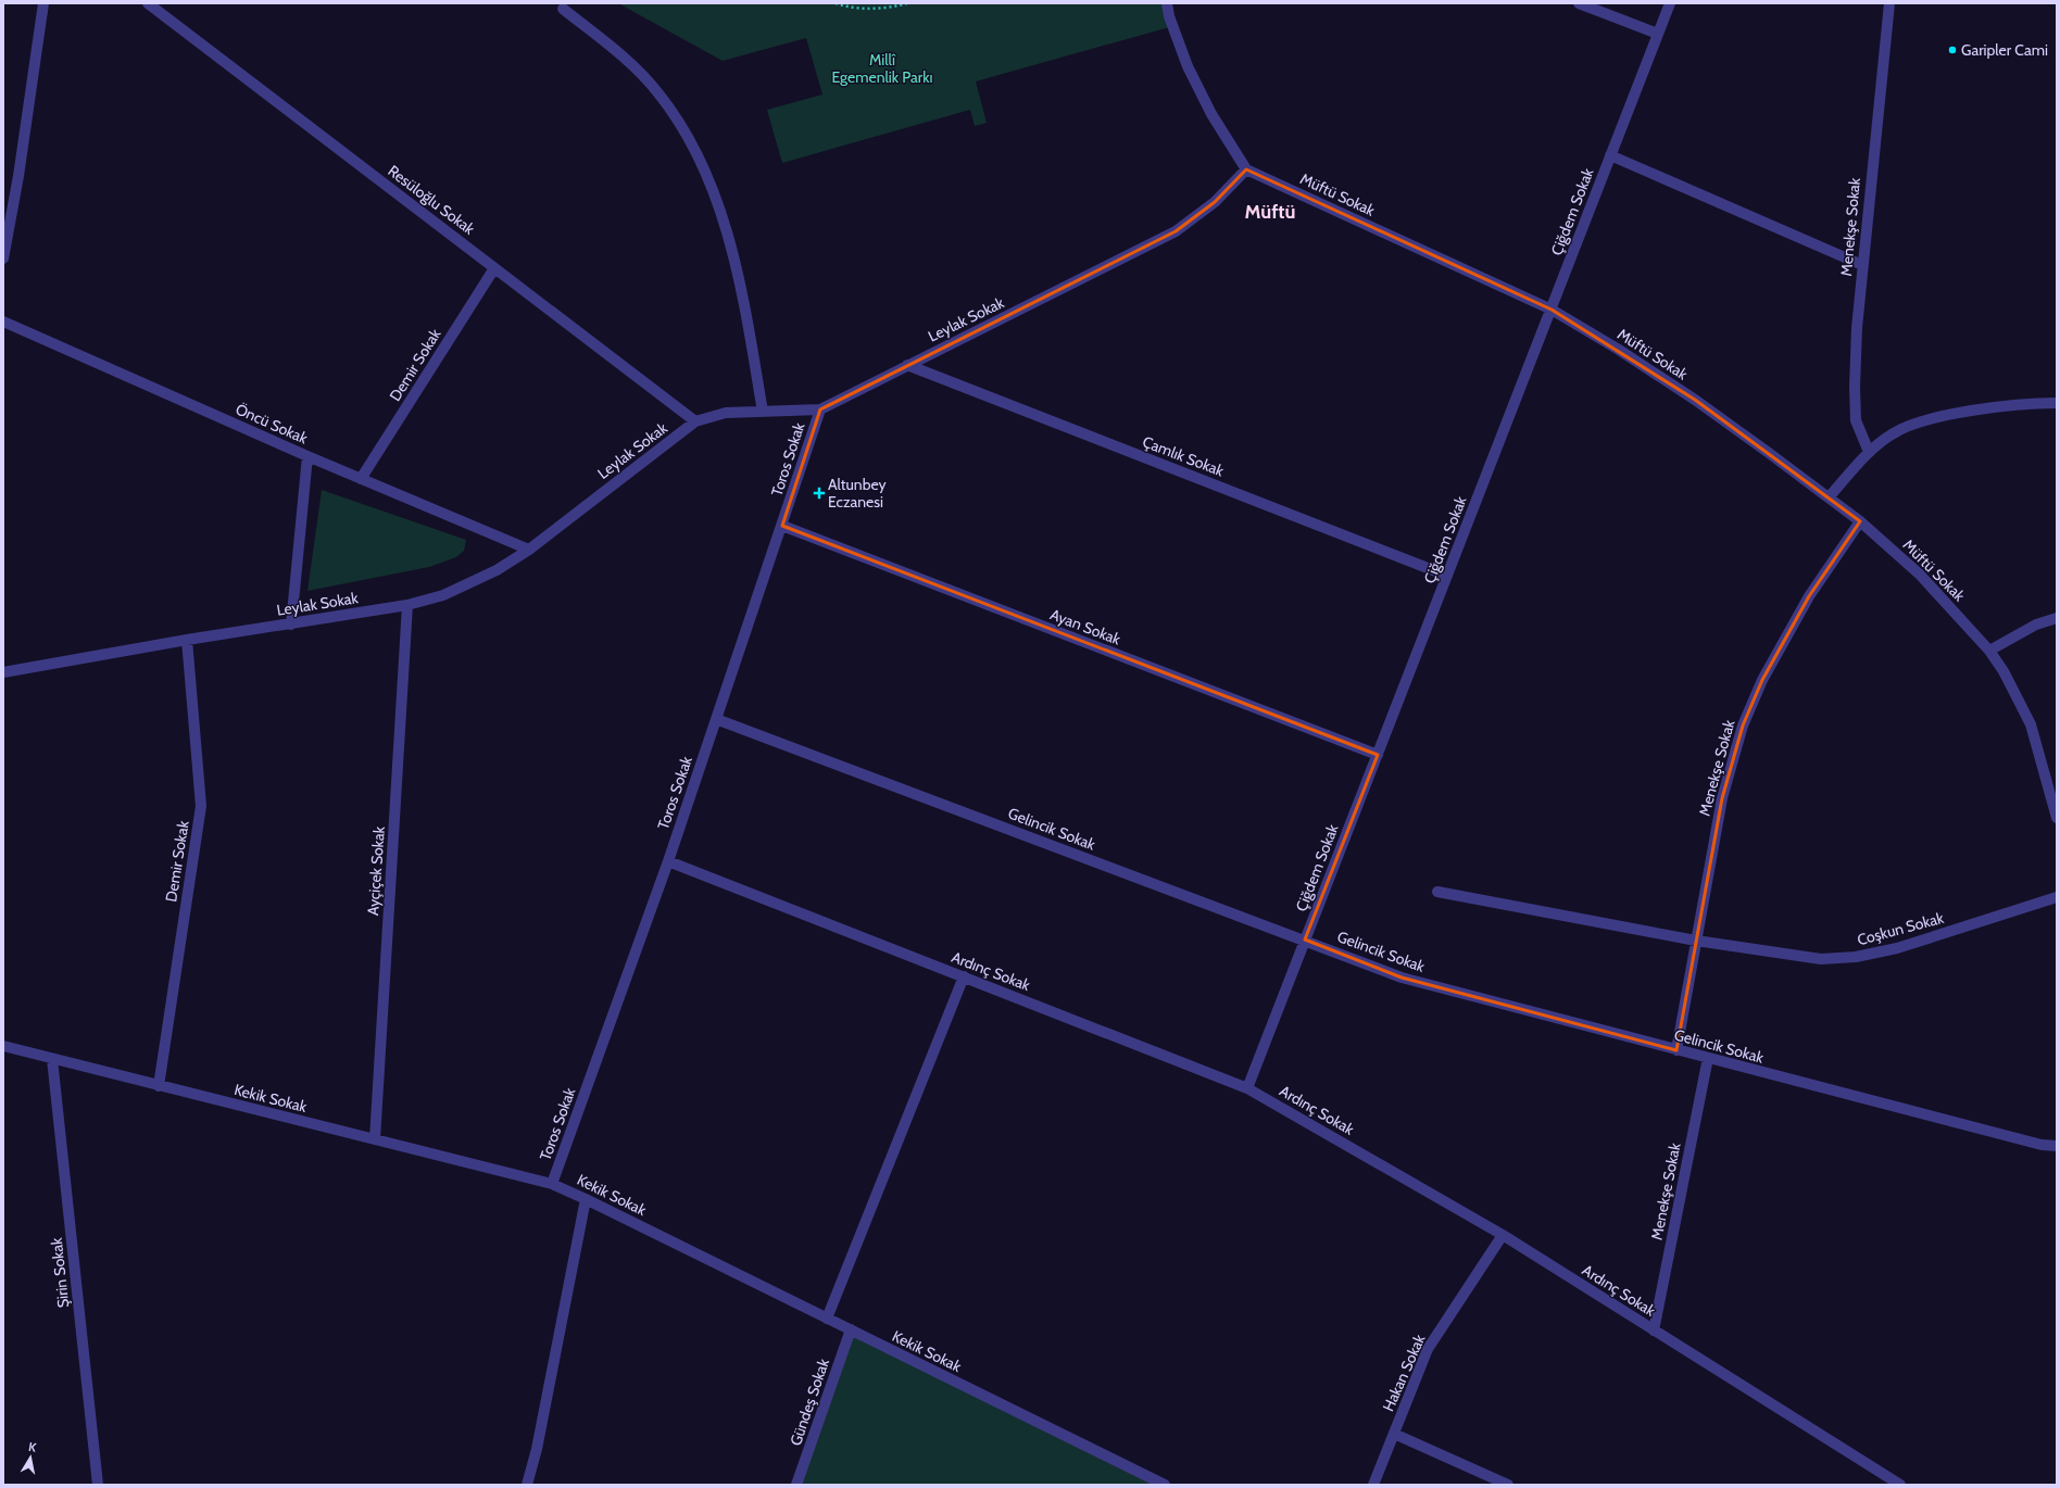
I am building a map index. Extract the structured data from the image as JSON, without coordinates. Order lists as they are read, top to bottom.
{
  "streets": {
    "street": [
      "Müftü Sokak",
      "Resüloğlu Sokak",
      "Çiğdem Sokak",
      "Menekşe Sokak",
      "Leylak Sokak",
      "Demir Sokak",
      "Öncü Sokak",
      "Çamlık Sokak",
      "Toros Sokak",
      "Ayan Sokak",
      "Gelincik Sokak",
      "Ayçiçek Sokak",
      "Coşkun Sokak",
      "Ardınç Sokak",
      "Kekik Sokak",
      "Şirin Sokak",
      "Hakan Sokak",
      "Gündeş Sokak"
    ]
  },
  "crossings": [
    ["Müftü Sokak", "Çiğdem Sokak"],
    ["Müftü Sokak", "Menekşe Sokak"],
    ["Müftü Sokak", "Leylak Sokak"],
    ["Resüloğlu Sokak", "Leylak Sokak"],
    ["Resüloğlu Sokak", "Demir Sokak"],
    ["Çiğdem Sokak", "Çamlık Sokak"],
    ["Çiğdem Sokak", "Ayan Sokak"],
    ["Çiğdem Sokak", "Gelincik Sokak"],
    ["Çiğdem Sokak", "Ardınç Sokak"],
    ["Menekşe Sokak", "Gelincik Sokak"],
    ["Menekşe Sokak", "Coşkun Sokak"],
    ["Menekşe Sokak", "Ardınç Sokak"],
    ["Leylak Sokak", "Demir Sokak"],
    ["Leylak Sokak", "Öncü Sokak"],
    ["Leylak Sokak", "Çamlık Sokak"],
    ["Leylak Sokak", "Toros Sokak"],
    ["Leylak Sokak", "Ayçiçek Sokak"],
    ["Demir Sokak", "Öncü Sokak"],
    ["Demir Sokak", "Kekik Sokak"],
    ["Toros Sokak", "Ayan Sokak"],
    ["Toros Sokak", "Gelincik Sokak"],
    ["Toros Sokak", "Ardınç Sokak"],
    ["Toros Sokak", "Kekik Sokak"],
    ["Ayçiçek Sokak", "Kekik Sokak"],
    ["Ardınç Sokak", "Hakan Sokak"],
    ["Kekik Sokak", "Şirin Sokak"],
    ["Kekik Sokak", "Gündeş Sokak"]
  ],
  "districts": ["Müftü"],
  "parks": ["Millî Egemenlik Parkı"],
  "places": {
    "other": ["Garipler Cami"],
    "health": ["Altunbey Eczanesi"]
  },
  "north": "top"
}
